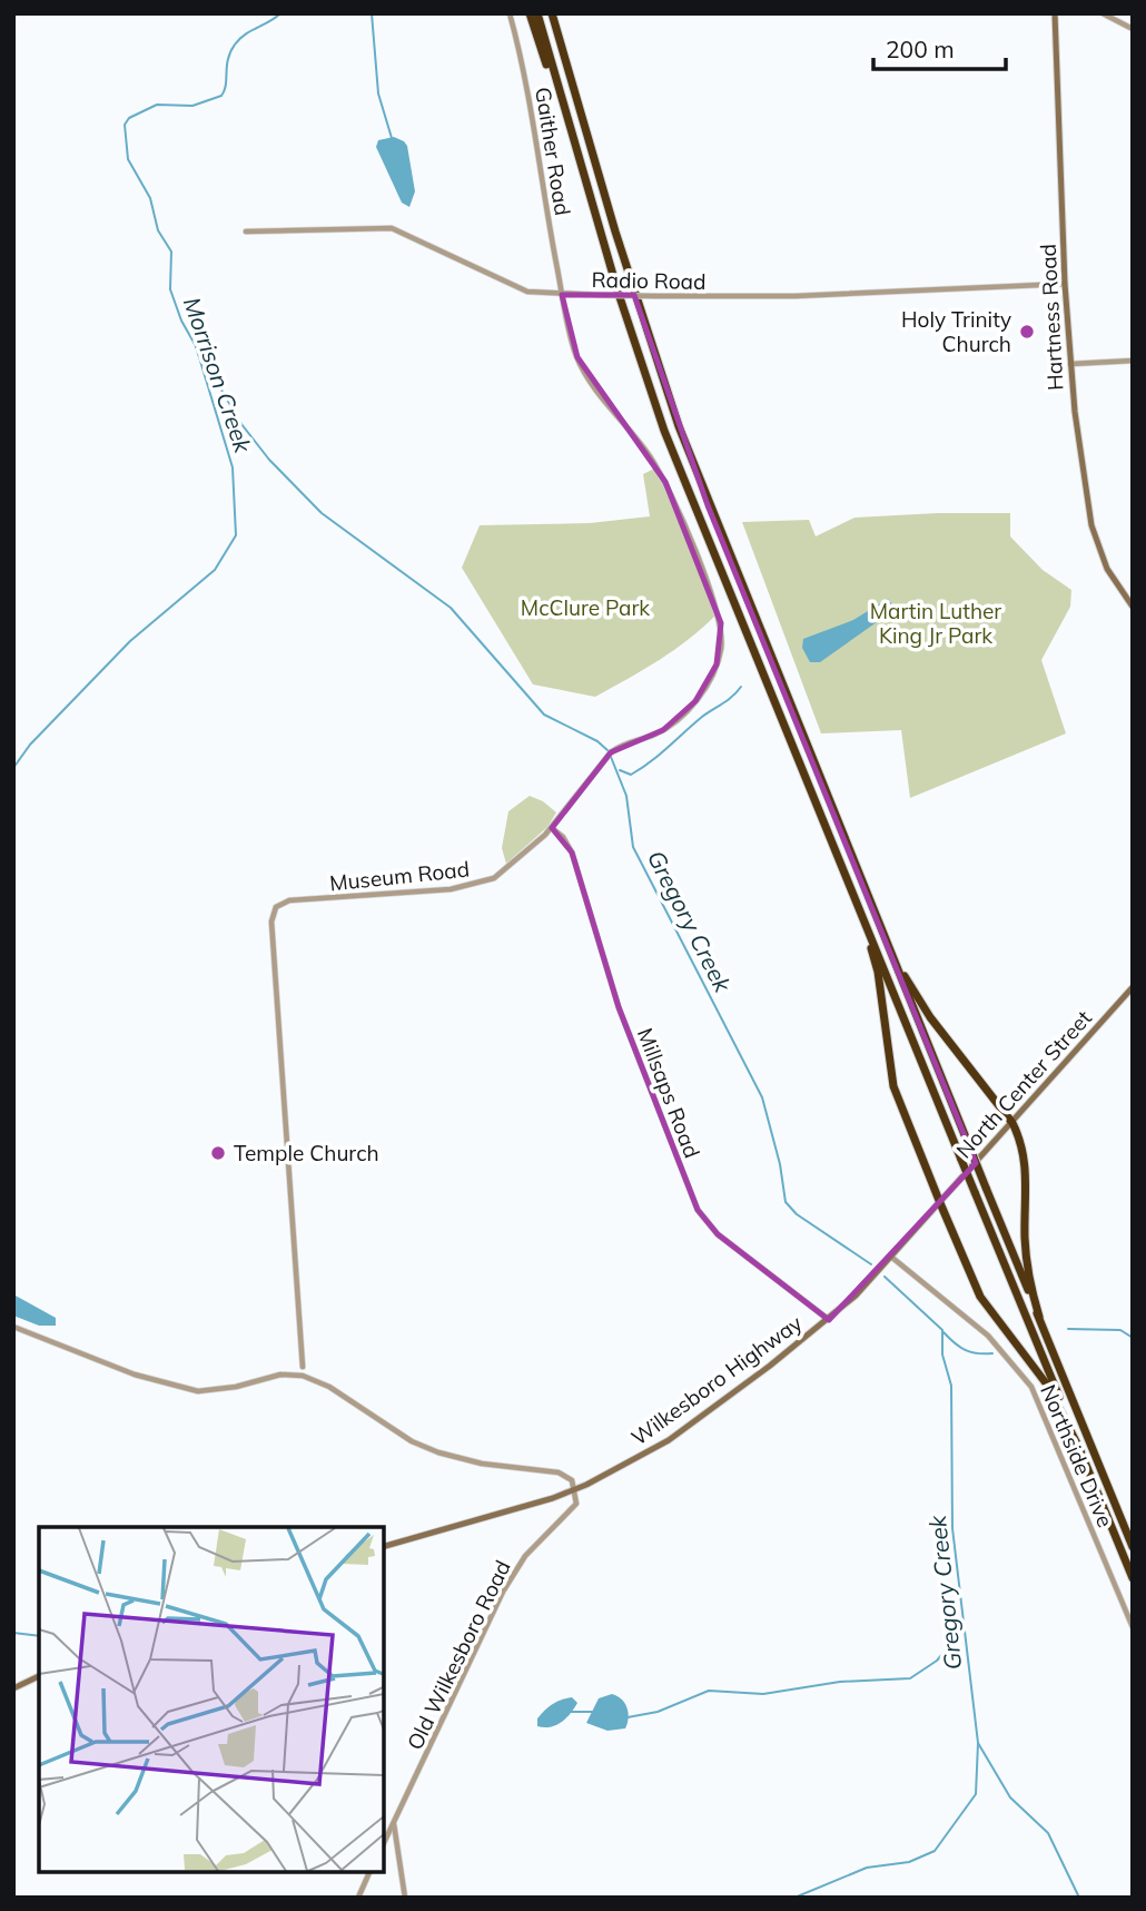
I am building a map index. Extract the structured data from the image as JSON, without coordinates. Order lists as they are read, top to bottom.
{
  "streets": {
    "main road": ["Hartness Road", "North Center Street", "Wilkesboro Highway"],
    "street": [
      "Gaither Road",
      "Radio Road",
      "Museum Road",
      "Millsaps Road",
      "Northside Drive",
      "Old Wilkesboro Road"
    ]
  },
  "crossings": [
    ["Gaither Road", "Radio Road"],
    ["Gaither Road", "Museum Road"],
    ["Radio Road", "Hartness Road"],
    ["Radio Road", "Museum Road"],
    ["Museum Road", "Millsaps Road"],
    ["North Center Street", "Wilkesboro Highway"],
    ["Millsaps Road", "Wilkesboro Highway"],
    ["Wilkesboro Highway", "Northside Drive"],
    ["Wilkesboro Highway", "Old Wilkesboro Road"]
  ],
  "water": ["Morrison Creek", "Gregory Creek"],
  "parks": ["McClure Park", "Martin Luther King Jr Park"],
  "places": ["Holy Trinity Church", "Temple Church"],
  "scale_bar": "200 m"
}
